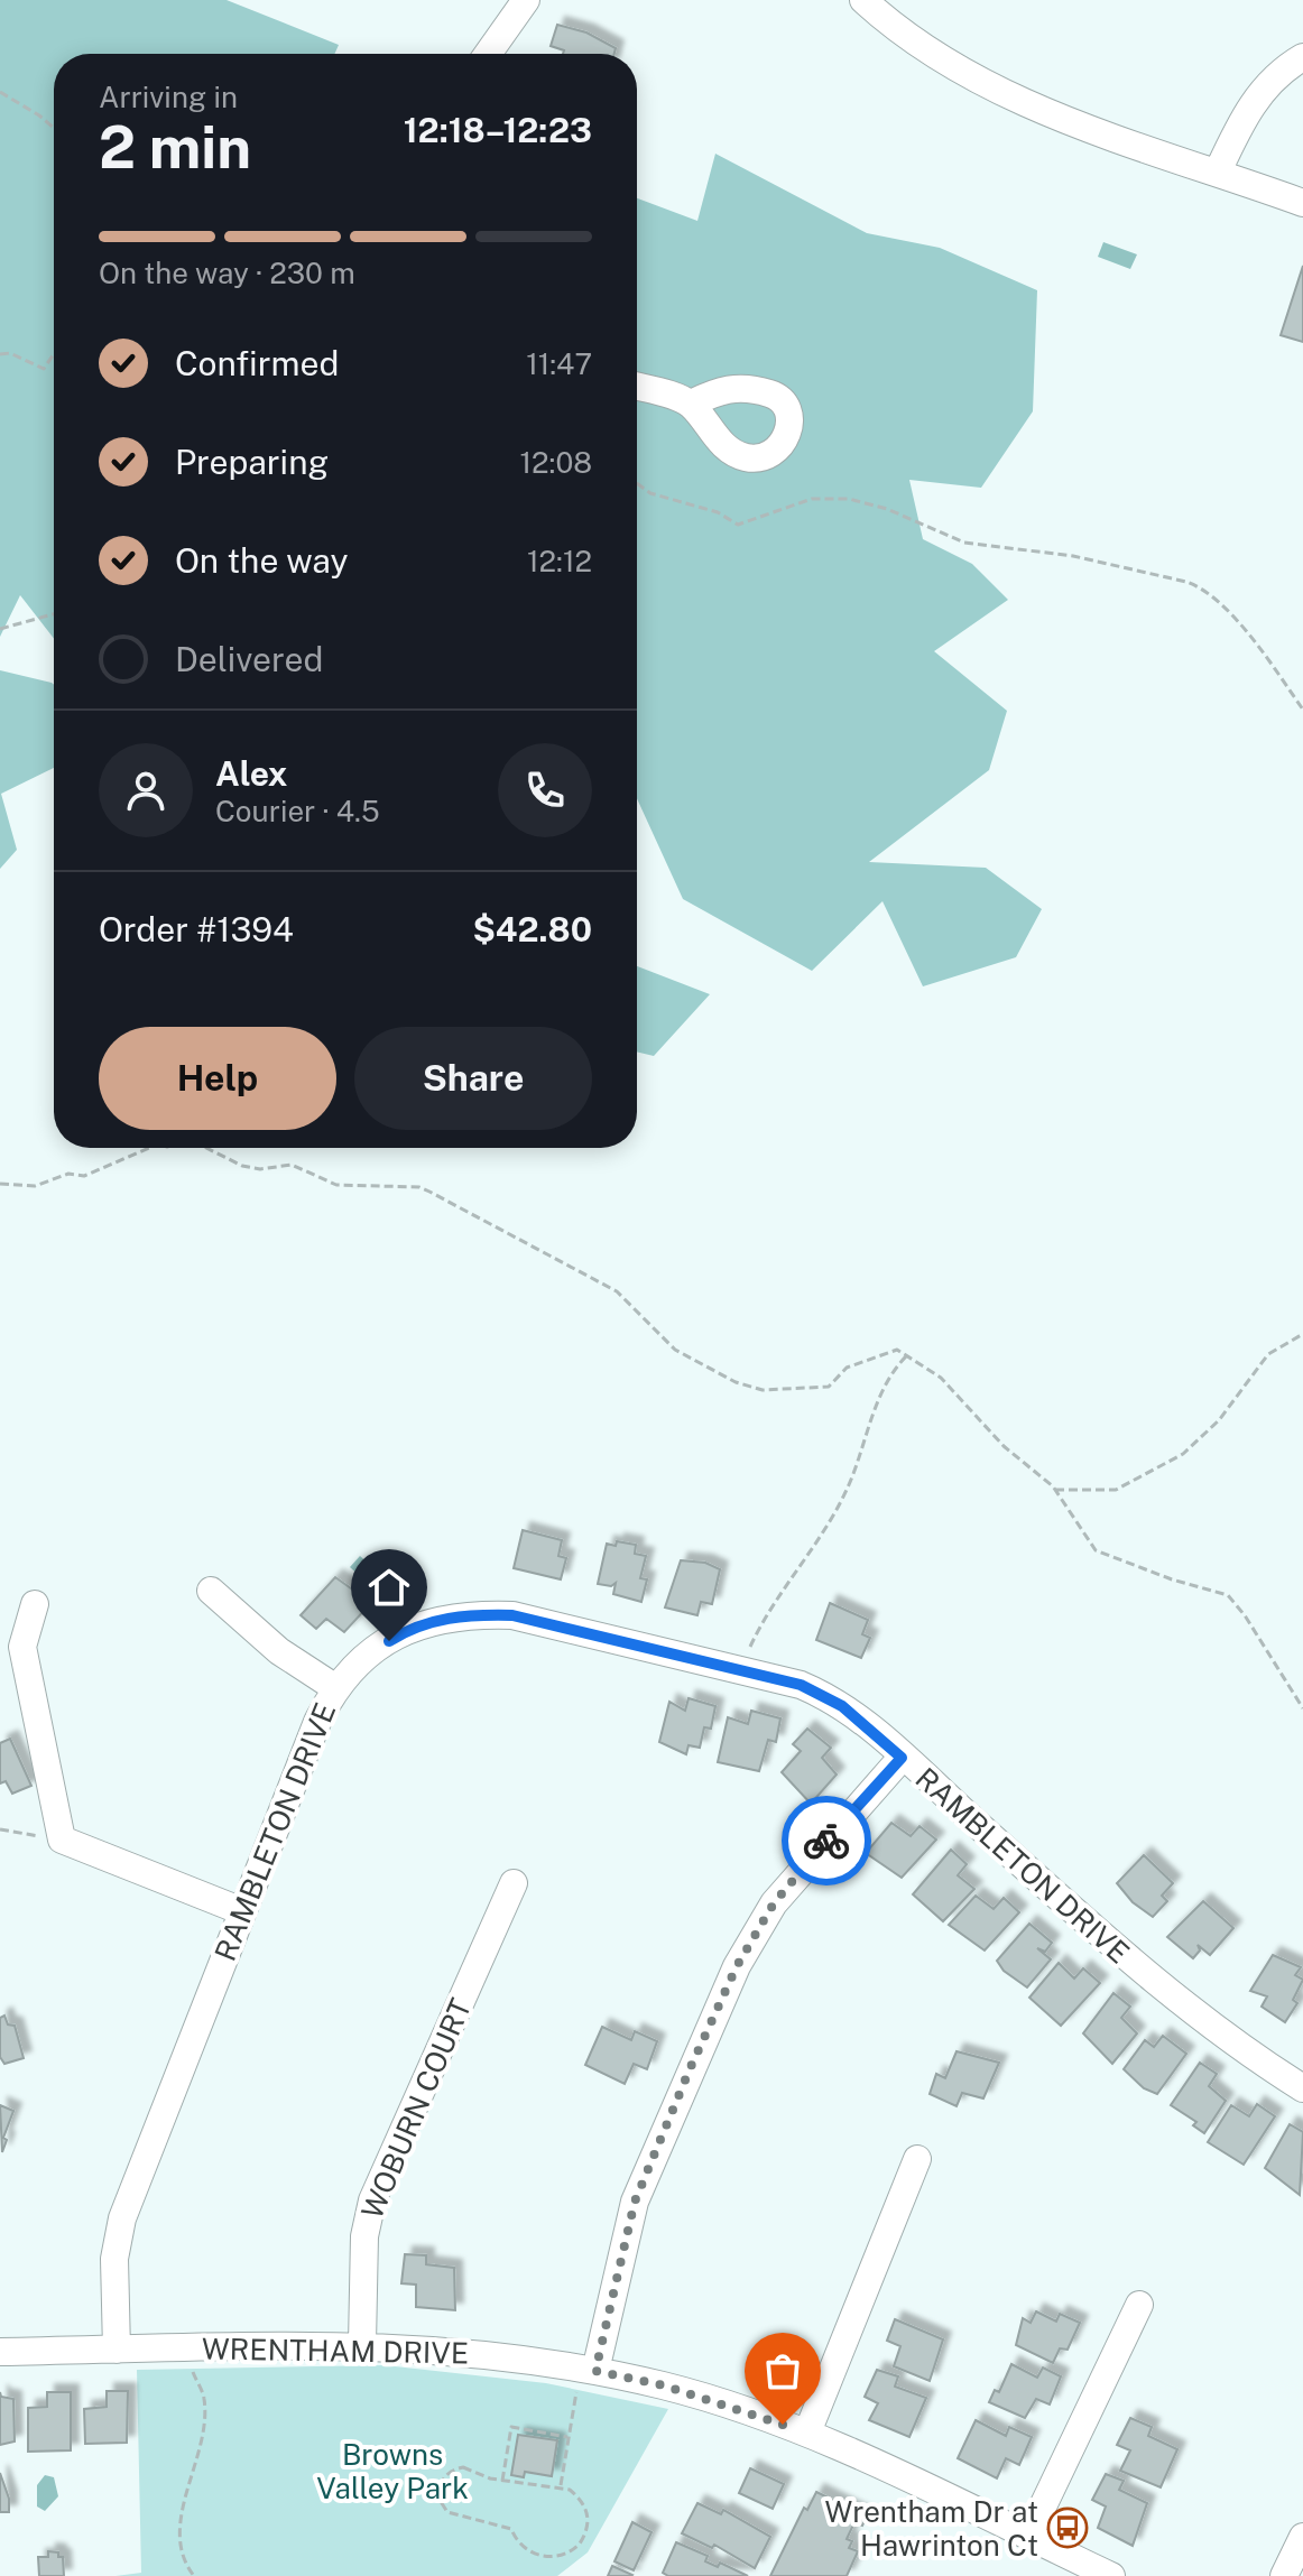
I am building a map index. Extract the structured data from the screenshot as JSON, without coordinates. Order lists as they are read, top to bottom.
{
  "streets": {
    "street": ["RAMBLETON DRIVE", "WOBURN COURT", "WRENTHAM DRIVE"]
  },
  "crossings": [
    ["RAMBLETON DRIVE", "WRENTHAM DRIVE"],
    ["WOBURN COURT", "WRENTHAM DRIVE"]
  ],
  "parks": ["Browns Valley Park"],
  "places": {
    "bus stop": ["Wrentham Dr at Hawrinton Ct"]
  },
  "page": {
    "heading": ["2 min", "Arriving in", "12:18–12:23"],
    "panel": [
      "Alex",
      "Courier · 4.5",
      "Order #1394",
      "$42.80"
    ],
    "bar": "On the way · 230 m",
    "list": [
      ["Confirmed", "11:47"],
      ["Preparing", "12:08"],
      ["On the way", "12:12"],
      "Delivered"
    ],
    "buttons": ["Help", "Share"]
  }
}
